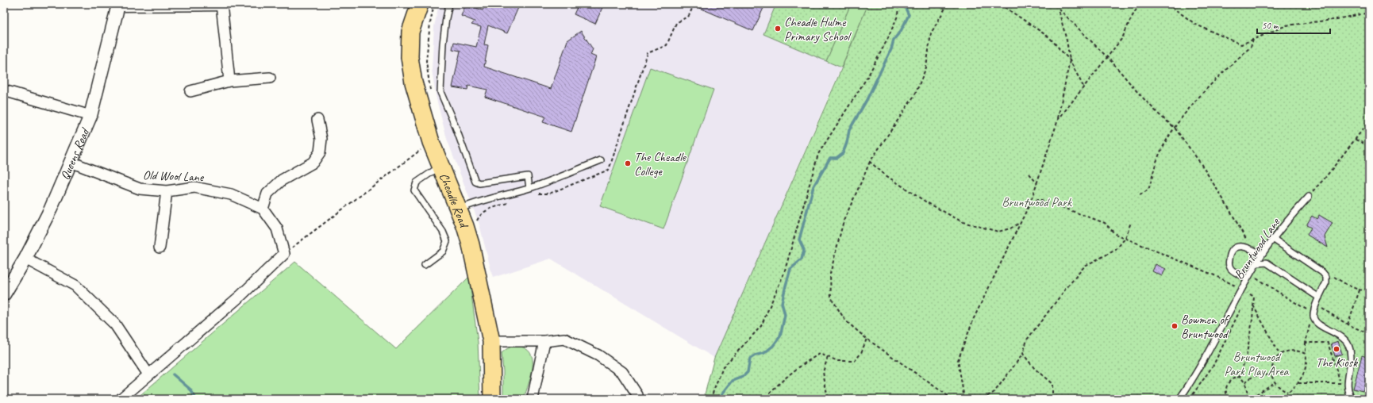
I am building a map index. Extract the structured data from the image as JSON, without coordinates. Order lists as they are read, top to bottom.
{
  "streets": {
    "main road": ["Cheadle Road"],
    "street": ["Queens Road", "Old Wool Lane"],
    "lane": ["Bruntwood Lane"]
  },
  "crossings": [
    ["Queens Road", "Old Wool Lane"]
  ],
  "parks": ["Bruntwood Park", "Bruntwood Park Play Area"],
  "places": [
    "Cheadle Hulme Primary School",
    "The Cheadle College",
    "Bowmen of Bruntwood",
    "The Kiosk"
  ],
  "scale_bar": "50 m"
}
